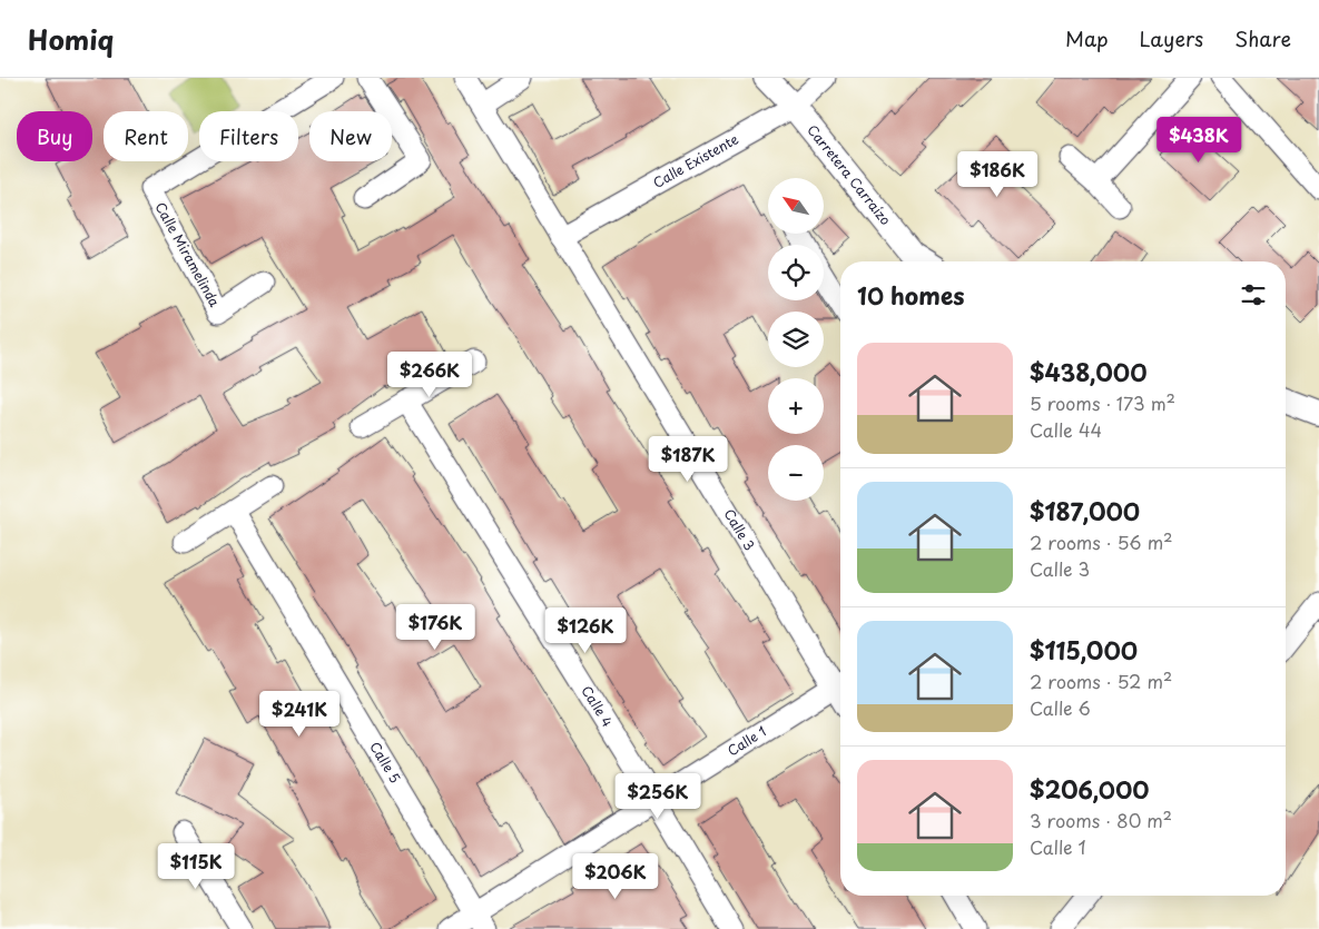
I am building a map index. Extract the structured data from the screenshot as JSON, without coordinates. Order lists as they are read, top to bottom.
{
  "streets": {
    "street": [
      "Calle Existente",
      "Carretera Carraízo",
      "Calle Miramelinda",
      "Calle 3",
      "Calle 4",
      "Calle 1",
      "Calle 5"
    ]
  },
  "crossings": [
    ["Calle Existente", "Carretera Carraízo"],
    ["Calle Existente", "Calle 3"],
    ["Calle 3", "Calle 1"],
    ["Calle 4", "Calle 1"],
    ["Calle 1", "Calle 5"]
  ],
  "north": "top left",
  "page": {
    "header": "Homiq",
    "nav": ["Map", "Layers", "Share"],
    "chip": [
      "Buy",
      "Rent",
      "Filters",
      "New"
    ],
    "price": [
      "$438K",
      "$186K",
      "$266K",
      "$187K",
      "$176K",
      "$126K",
      "$241K",
      "$256K",
      "$115K",
      "$206K"
    ],
    "map_buttons": ["+", "−"],
    "heading": "10 homes",
    "list": [
      {
        "name": "$438,000",
        "note": "5 rooms · 173 m² · Calle 44"
      },
      {
        "name": "$187,000",
        "note": "2 rooms · 56 m² · Calle 3"
      },
      {
        "name": "$115,000",
        "note": "2 rooms · 52 m² · Calle 6"
      },
      {
        "name": "$206,000",
        "note": "3 rooms · 80 m² · Calle 1"
      }
    ]
  }
}
